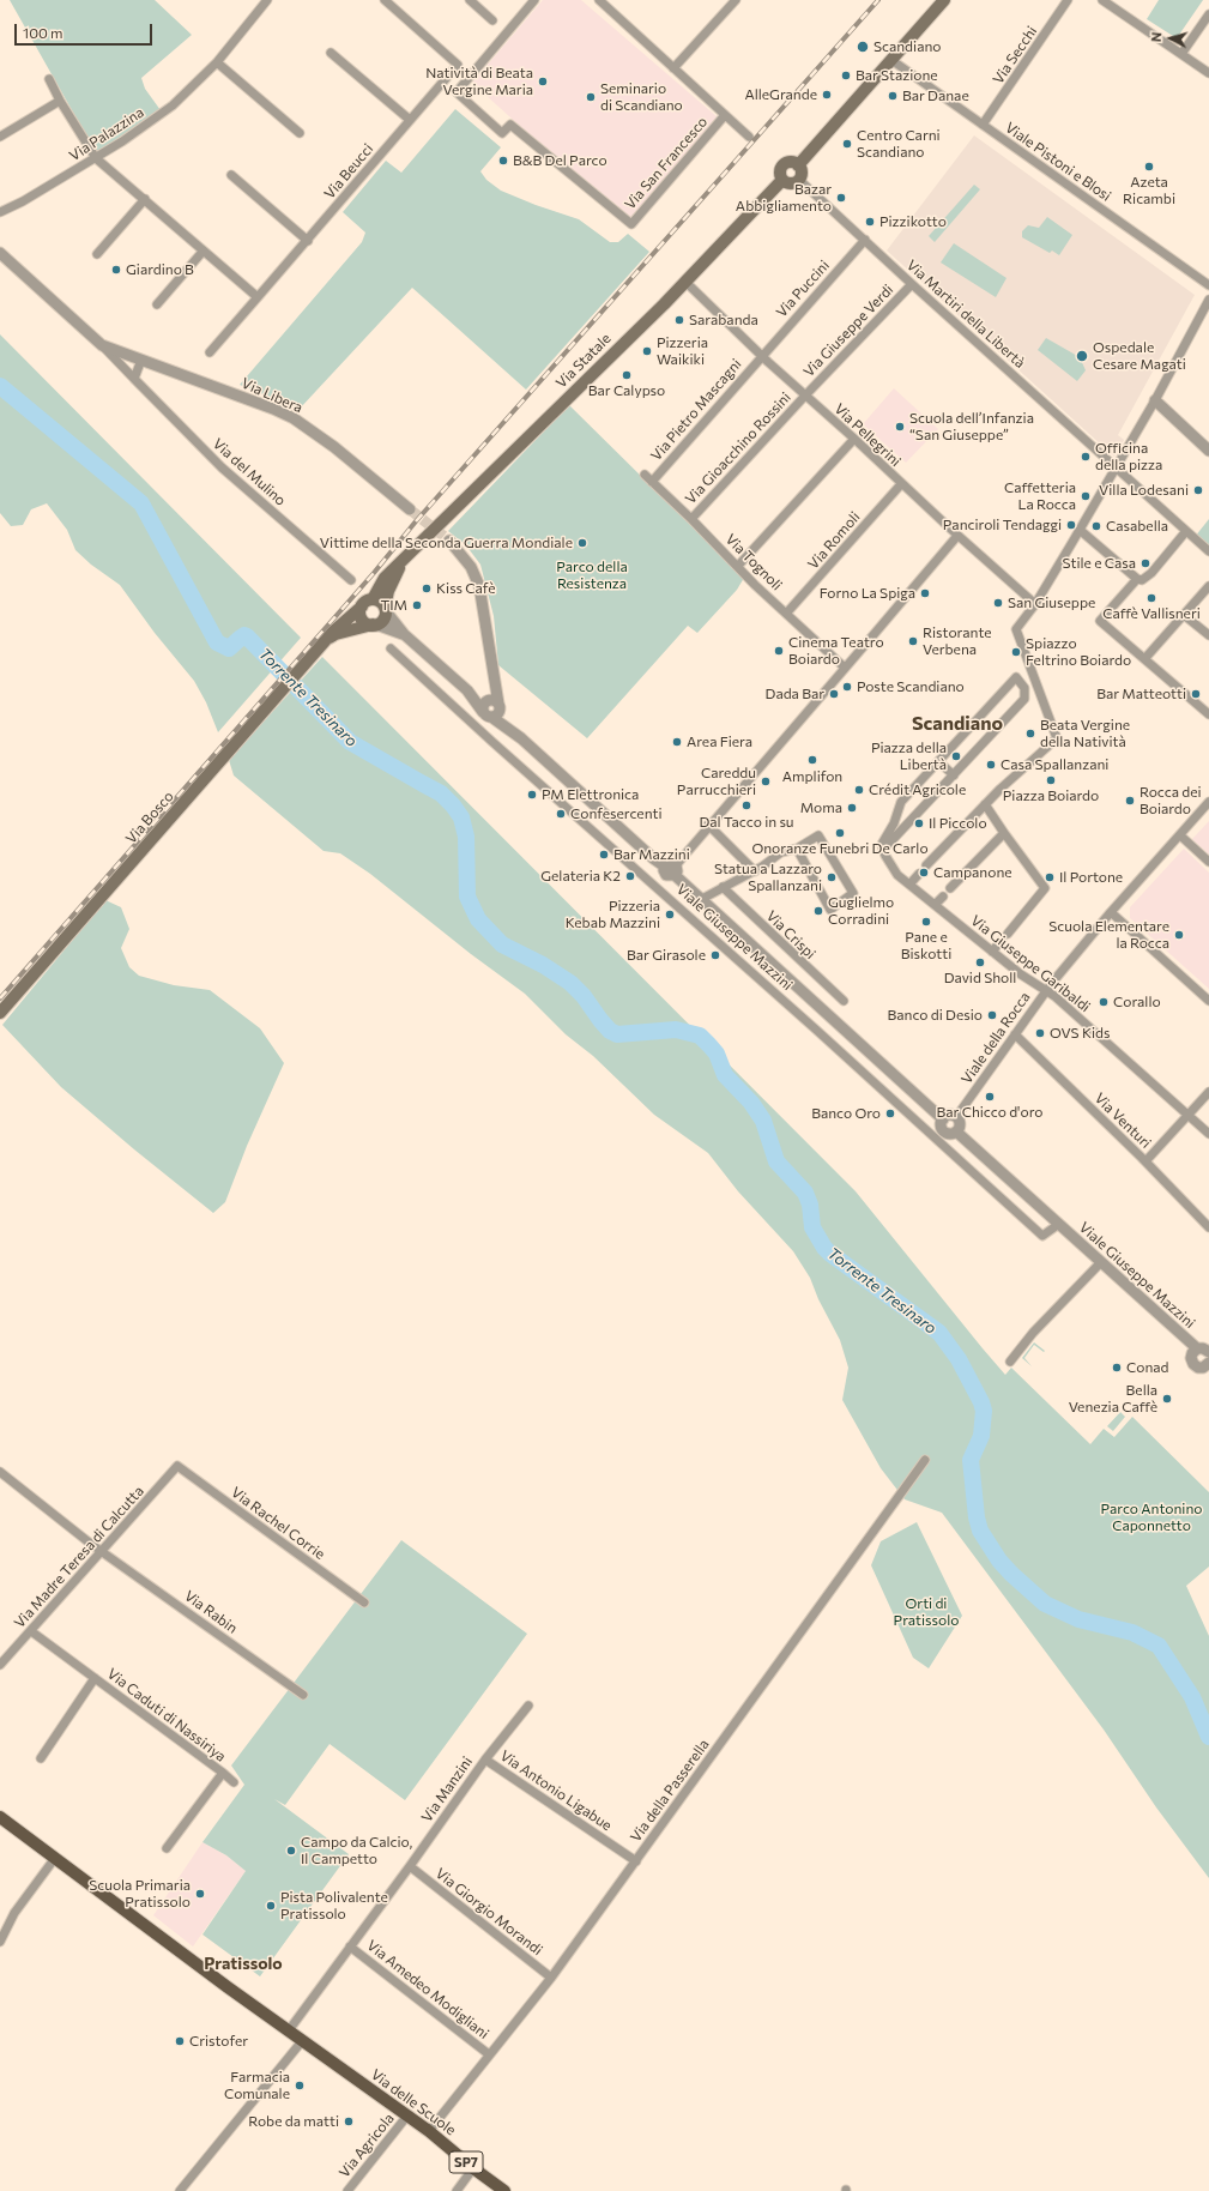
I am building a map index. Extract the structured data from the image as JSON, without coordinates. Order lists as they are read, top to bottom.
{
  "streets": {
    "main road": [
      "Via Statale",
      "Via Bosco",
      "Via delle Scuole",
      "SP7"
    ],
    "street": [
      "Via Secchi",
      "Via Palazzina",
      "Viale Pistoni e Blosi",
      "Via San Francesco",
      "Via Beucci",
      "Via Puccini",
      "Via Martiri della Libertà",
      "Via Giuseppe Verdi",
      "Via Libera",
      "Via Pietro Mascagni",
      "Via Pellegrini",
      "Via Gioacchino Rossini",
      "Via del Mulino",
      "Via Romoli",
      "Via Tognoli",
      "Via Crispi",
      "Viale Giuseppe Mazzini",
      "Via Giuseppe Garibaldi",
      "Viale della Rocca",
      "Via Venturi",
      "Via Rachel Corrie",
      "Via Madre Teresa di Calcutta",
      "Via Rabin",
      "Via Caduti di Nassiriya",
      "Via Manzini",
      "Via Antonio Ligabue",
      "Via della Passerella",
      "Via Giorgio Morandi",
      "Via Amedeo Modigliani",
      "Via Agricola"
    ]
  },
  "crossings": [
    ["Via Secchi", "Viale Pistoni e Blosi"],
    ["Viale Pistoni e Blosi", "Via Statale"],
    ["Via Puccini", "Via Martiri della Libertà"],
    ["Via Puccini", "Via Pietro Mascagni"],
    ["Via Puccini", "Via Pellegrini"],
    ["Via Martiri della Libertà", "Via Giuseppe Verdi"],
    ["Via Martiri della Libertà", "Via Statale"],
    ["Via Giuseppe Verdi", "Via Pellegrini"],
    ["Via Giuseppe Verdi", "Via Gioacchino Rossini"],
    ["Via Statale", "Via Pellegrini"],
    ["Via Statale", "Via Bosco"],
    ["Via Statale", "Viale Giuseppe Mazzini"],
    ["Via Libera", "Via del Mulino"],
    ["Via Pietro Mascagni", "Via Pellegrini"],
    ["Via Pietro Mascagni", "Via Tognoli"],
    ["Via Pellegrini", "Via Gioacchino Rossini"],
    ["Via Pellegrini", "Via Romoli"],
    ["Via Gioacchino Rossini", "Via Tognoli"],
    ["Via Romoli", "Via Tognoli"],
    ["Viale Giuseppe Mazzini", "Viale della Rocca"],
    ["Via Giuseppe Garibaldi", "Viale della Rocca"],
    ["Viale della Rocca", "Via Venturi"],
    ["Via Rachel Corrie", "Via Madre Teresa di Calcutta"],
    ["Via Madre Teresa di Calcutta", "Via Rabin"],
    ["Via Madre Teresa di Calcutta", "Via Caduti di Nassiriya"],
    ["Via Manzini", "Via Antonio Ligabue"],
    ["Via Manzini", "Via Giorgio Morandi"],
    ["Via Manzini", "Via Amedeo Modigliani"],
    ["Via Manzini", "Via delle Scuole"],
    ["Via Antonio Ligabue", "Via della Passerella"],
    ["Via della Passerella", "Via Giorgio Morandi"],
    ["Via della Passerella", "Via Amedeo Modigliani"],
    ["Via della Passerella", "Via delle Scuole"],
    ["Via delle Scuole", "Via Agricola"]
  ],
  "districts": ["Scandiano", "Pratissolo"],
  "water": ["Torrente Tresinaro"],
  "parks": ["Parco della Resistenza", "Parco Antonino Caponnetto", "Orti di Pratissolo"],
  "places": [
    "Scandiano",
    "Bar Stazione",
    "Natività di Beata Vergine Maria",
    "AlleGrande",
    "Bar Danae",
    "Seminario di Scandiano",
    "Centro Carni Scandiano",
    "B&B Del Parco",
    "Azeta Ricambi",
    "Bazar Abbigliamento",
    "Pizzikotto",
    "Giardino B",
    "Sarabanda",
    "Pizzeria Waikiki",
    "Ospedale Cesare Magati",
    "Bar Calypso",
    "Scuola dell’Infanzia “San Giuseppe”",
    "Officina della pizza",
    "Villa Lodesani",
    "Caffetteria La Rocca",
    "Panciroli Tendaggi",
    "Casabella",
    "Vittime della Seconda Guerra Mondiale",
    "Stile e Casa",
    "Kiss Cafè",
    "Forno La Spiga",
    "Caffè Vallisneri",
    "San Giuseppe",
    "TIM",
    "Ristorante Verbena",
    "Cinema Teatro Boiardo",
    "Spiazzo Feltrino Boiardo",
    "Poste Scandiano",
    "Dada Bar",
    "Bar Matteotti",
    "Beata Vergine della Natività",
    "Area Fiera",
    "Piazza della Libertà",
    "Amplifon",
    "Casa Spallanzani",
    "Piazza Boiardo",
    "Careddu Parrucchieri",
    "Crédit Agricole",
    "PM Elettronica",
    "Rocca dei Boiardo",
    "Dal Tacco in su",
    "Moma",
    "Confesercenti",
    "Il Piccolo",
    "Onoranze Funebri De Carlo",
    "Bar Mazzini",
    "Campanone",
    "Gelateria K2",
    "Statua a Lazzaro Spallanzani",
    "Il Portone",
    "Guglielmo Corradini",
    "Pizzeria Kebab Mazzini",
    "Pane e Biskotti",
    "Scuola Elementare la Rocca",
    "Bar Girasole",
    "David Sholl",
    "Corallo",
    "Banco di Desio",
    "OVS Kids",
    "Bar Chicco d'oro",
    "Banco Oro",
    "Conad",
    "Bella Venezia Caffè",
    "Campo da Calcio, Il Campetto",
    "Scuola Primaria Pratissolo",
    "Pista Polivalente Pratissolo",
    "Cristofer",
    "Farmacia Comunale",
    "Robe da matti"
  ],
  "scale_bar": "100 m",
  "north": "left"
}
